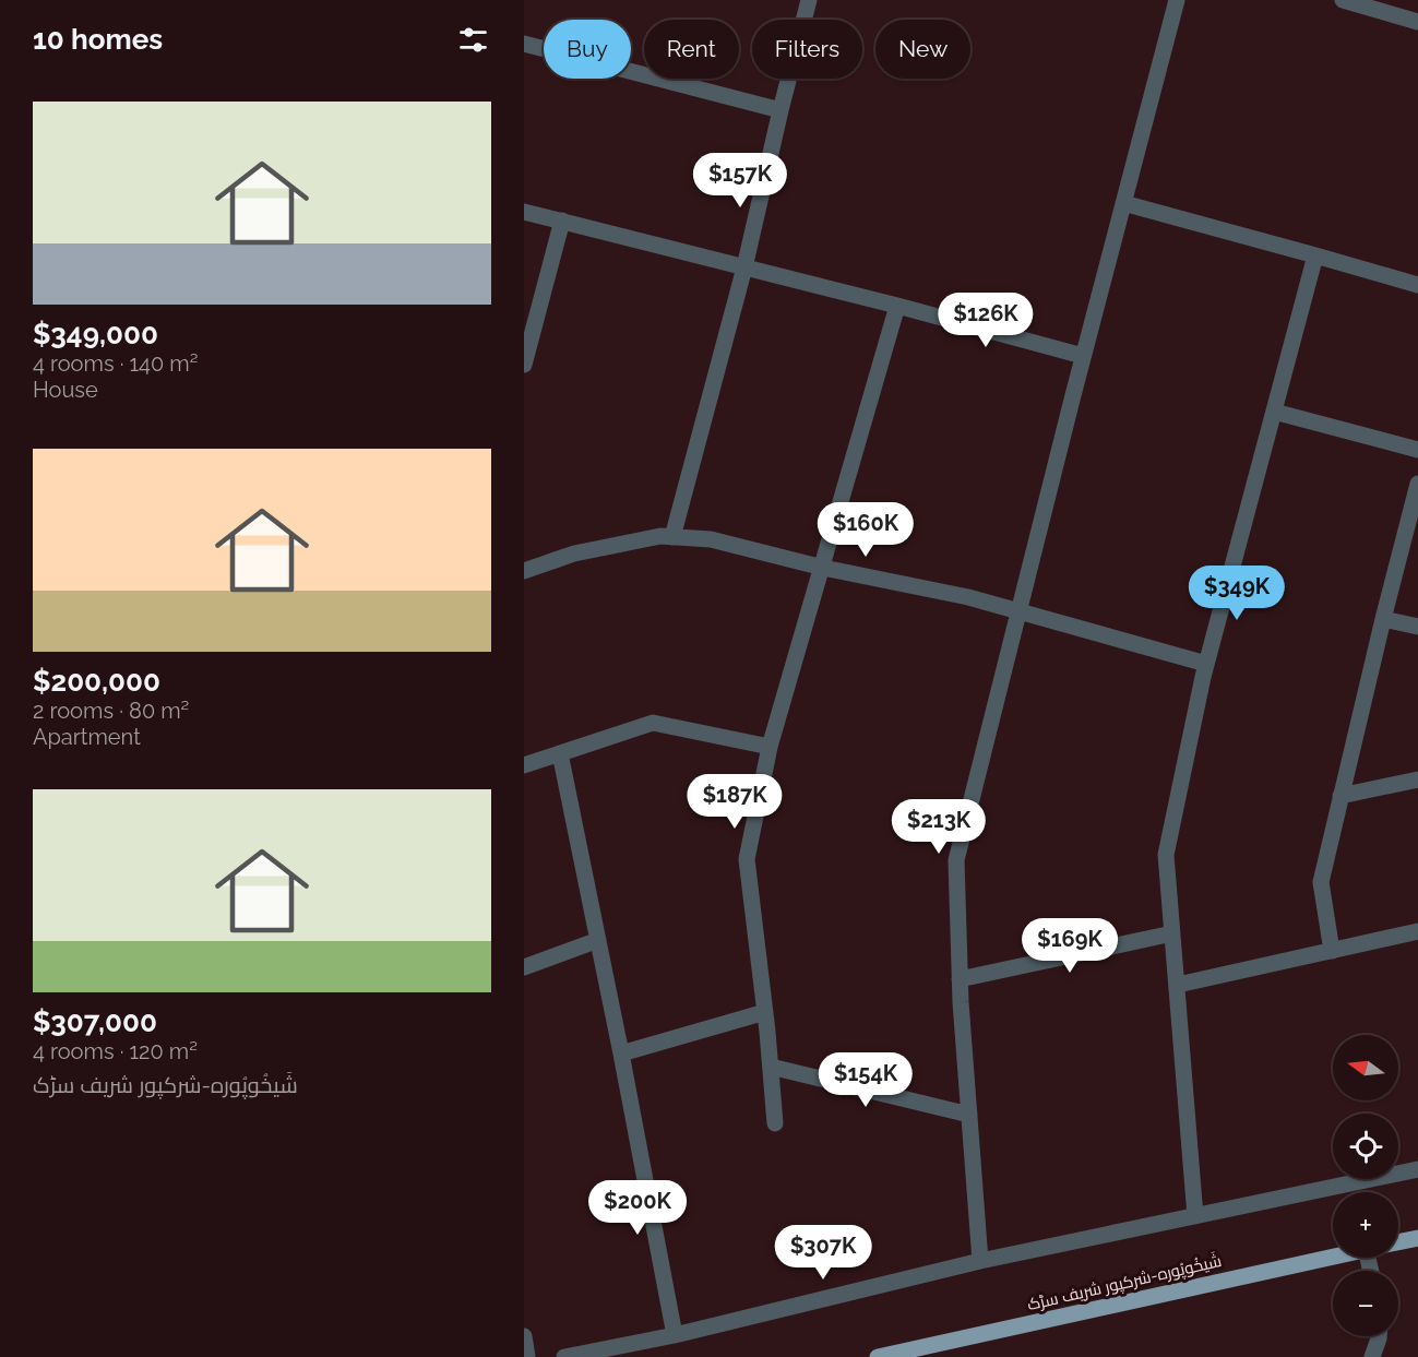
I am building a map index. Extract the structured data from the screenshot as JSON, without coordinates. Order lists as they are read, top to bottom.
{
  "streets": {
    "main road": ["شَيخُوپُورہ-شرکپور شریف سڑک"]
  },
  "north": "left",
  "page": {
    "heading": "10 homes",
    "chip": [
      "Buy",
      "Rent",
      "Filters",
      "New"
    ],
    "list": [
      {
        "name": "$349,000",
        "note": "4 rooms · 140 m² · House"
      },
      {
        "name": "$200,000",
        "note": "2 rooms · 80 m² · Apartment"
      },
      {
        "name": "$307,000",
        "note": "4 rooms · 120 m² · شَيخُوپُورہ-شرکپور شریف سڑک"
      }
    ],
    "price": [
      "$157K",
      "$126K",
      "$160K",
      "$349K",
      "$187K",
      "$213K",
      "$169K",
      "$154K",
      "$200K",
      "$307K"
    ],
    "map_buttons": ["+", "−"]
  }
}
